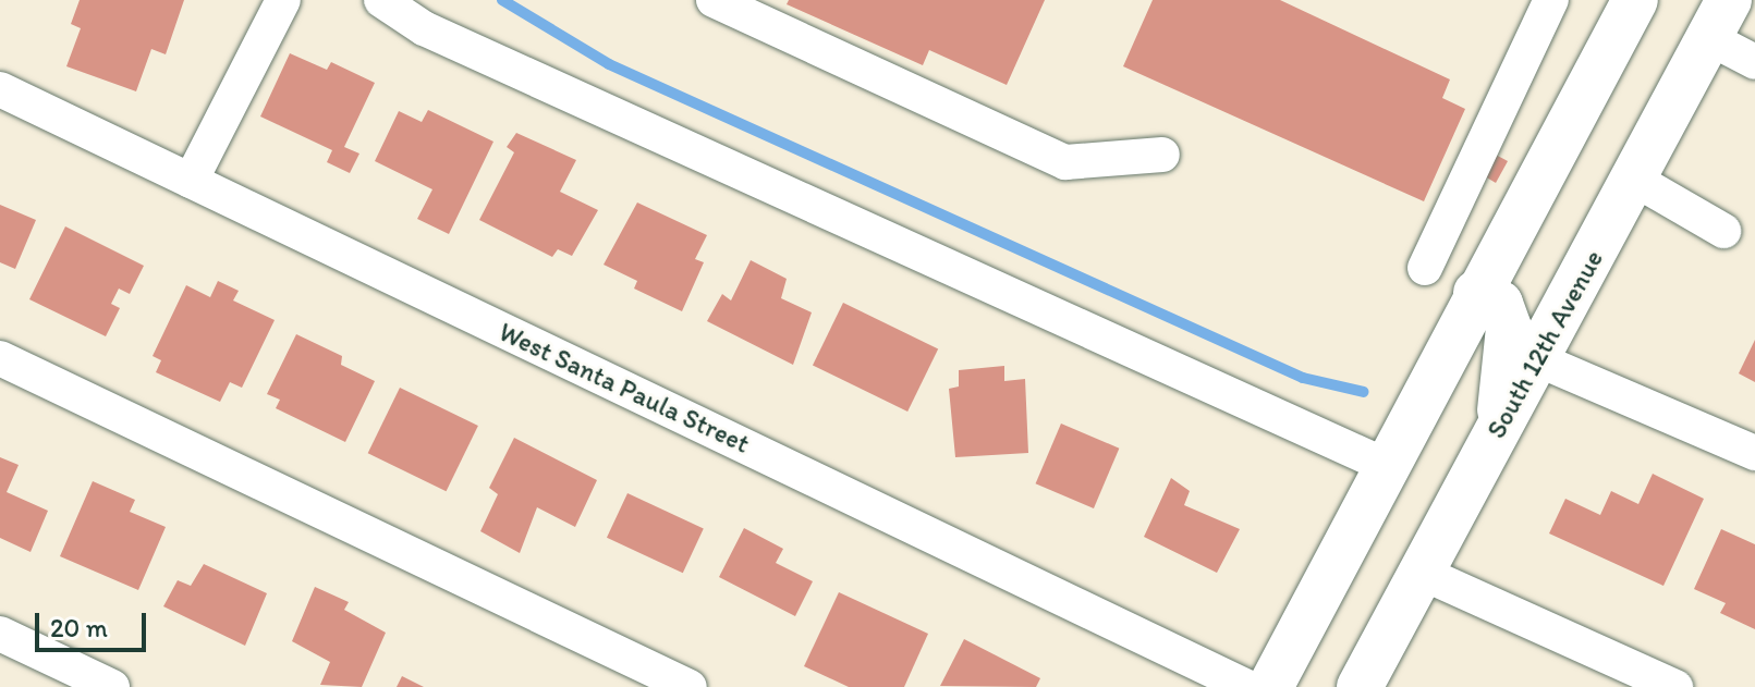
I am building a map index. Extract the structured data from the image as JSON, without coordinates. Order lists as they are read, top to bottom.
{
  "streets": {
    "main road": ["South 12th Avenue"],
    "street": ["West Santa Paula Street"]
  },
  "scale_bar": "20 m"
}
